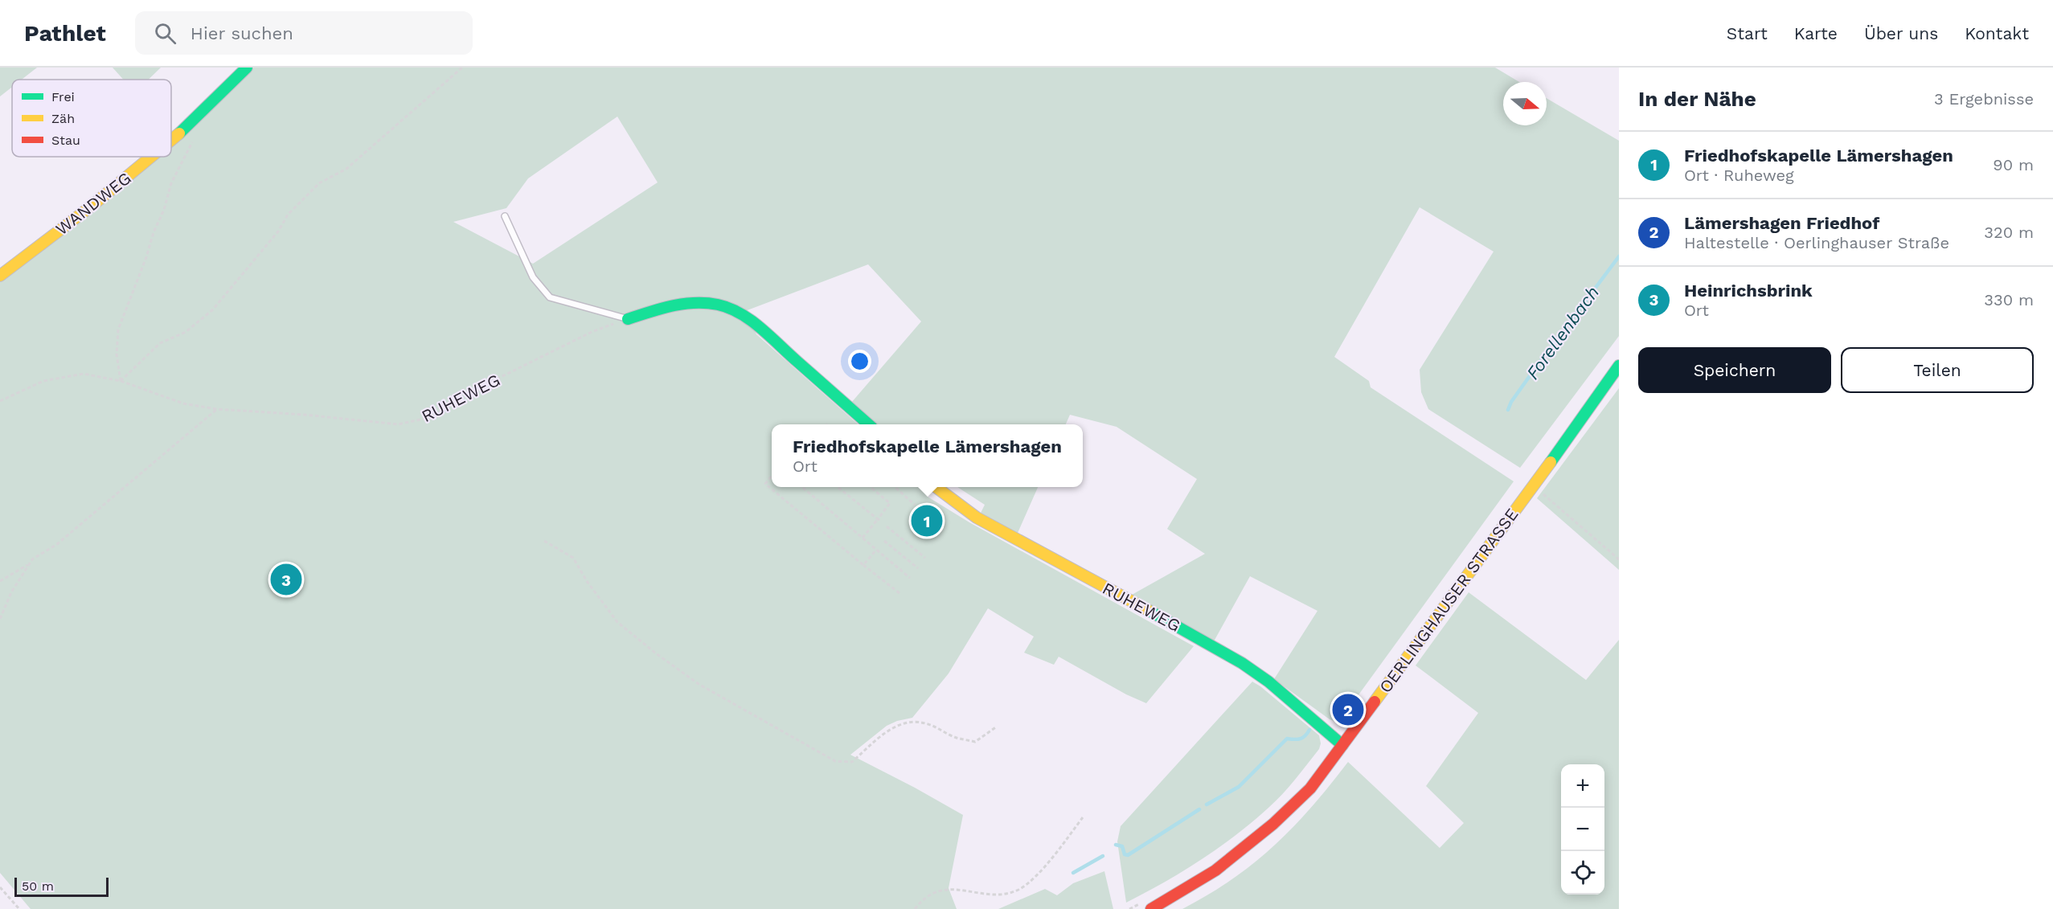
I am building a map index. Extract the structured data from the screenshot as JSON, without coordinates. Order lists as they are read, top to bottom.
{
  "streets": {
    "street": ["WANDWEG", "RUHEWEG", "OERLINGHAUSER STRASSE"]
  },
  "crossings": [
    ["RUHEWEG", "OERLINGHAUSER STRASSE"]
  ],
  "water": ["Forellenbach"],
  "legend": ["Frei", "Zäh", "Stau"],
  "scale_bar": "50 m",
  "north": "right",
  "page": {
    "header": "Pathlet",
    "search": "Hier suchen",
    "nav": [
      "Start",
      "Karte",
      "Über uns",
      "Kontakt"
    ],
    "heading": ["In der Nähe", "3 Ergebnisse"],
    "list": [
      {
        "mark": "1",
        "name": "Friedhofskapelle Lämershagen",
        "note": "Ort · Ruheweg",
        "value": "90 m"
      },
      {
        "mark": "2",
        "name": "Lämershagen Friedhof",
        "note": "Haltestelle · Oerlinghauser Straße",
        "value": "320 m"
      },
      {
        "mark": "3",
        "name": "Heinrichsbrink",
        "note": "Ort",
        "value": "330 m"
      }
    ],
    "buttons": ["Speichern", "Teilen"],
    "popup": ["Friedhofskapelle Lämershagen", "Ort"],
    "pins": ["1", "3", "2"],
    "map_buttons": ["+", "−"],
    "scale": "50 m"
  }
}
